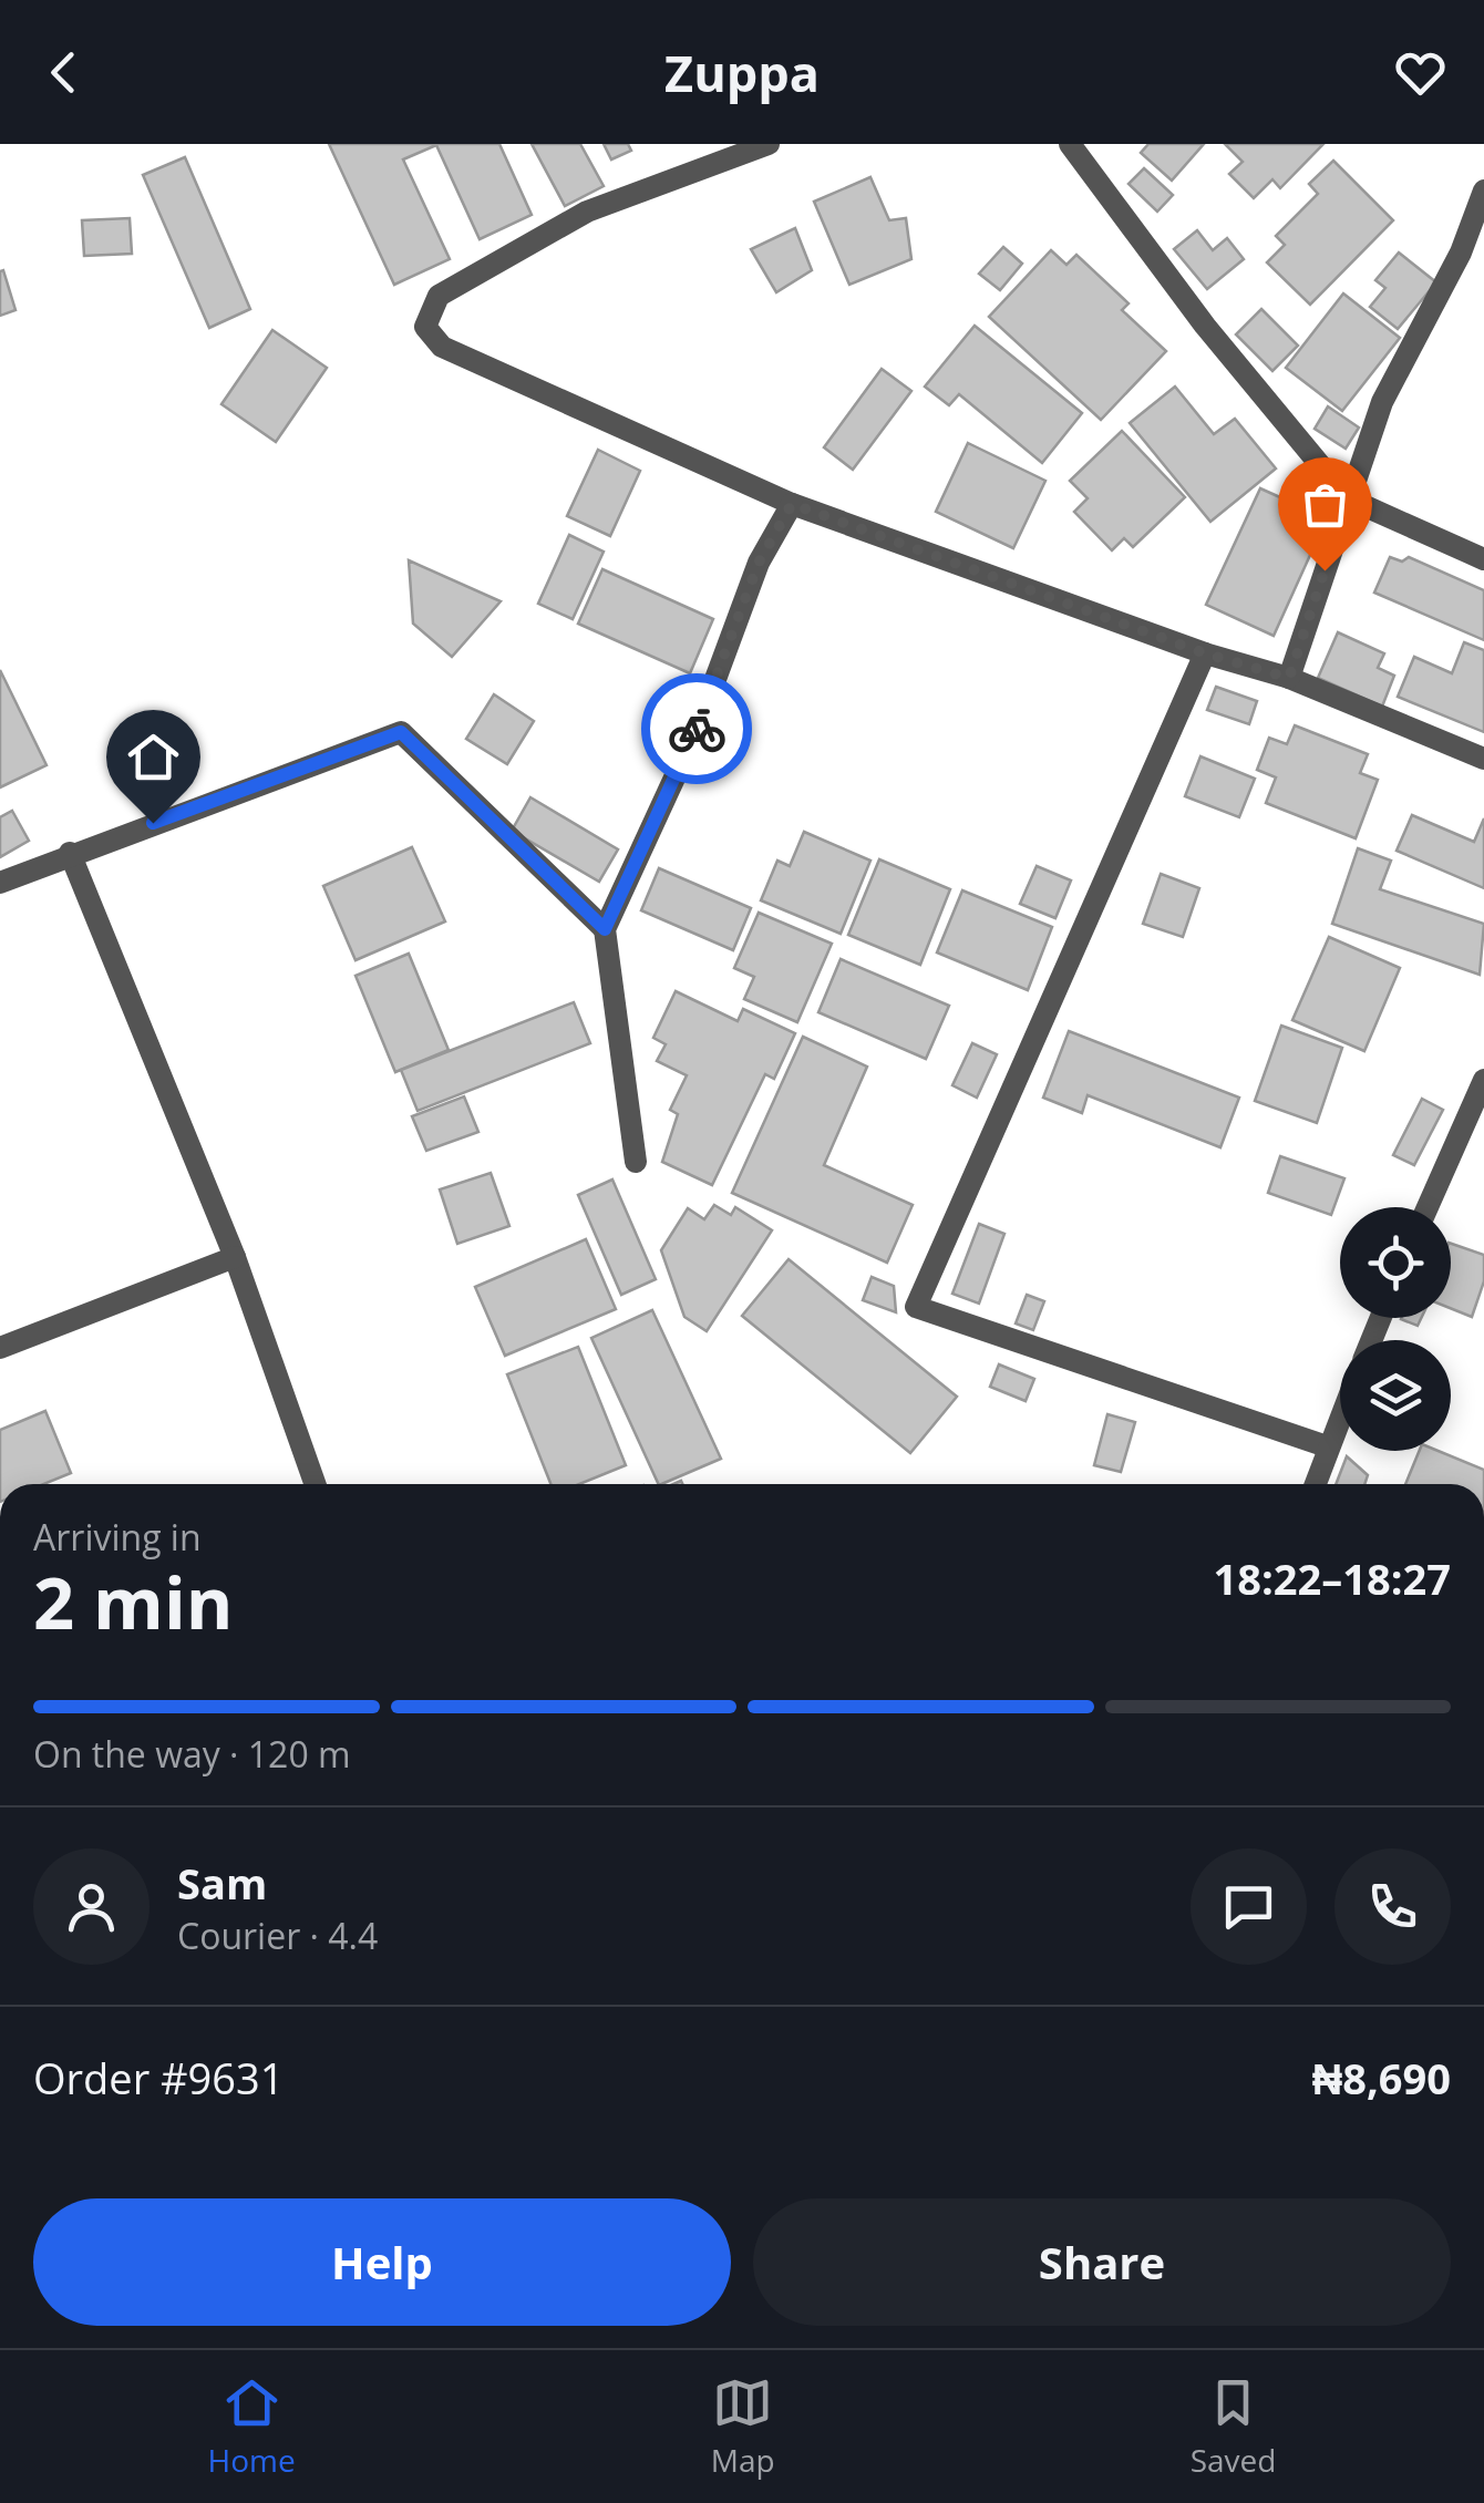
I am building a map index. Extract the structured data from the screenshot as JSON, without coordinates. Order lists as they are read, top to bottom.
{
  "page": {
    "header": "Zuppa",
    "heading": ["2 min", "Arriving in", "18:22–18:27"],
    "panel": [
      "Sam",
      "Courier · 4.4",
      "Order #9631",
      "₦8,690"
    ],
    "bar": "On the way · 120 m",
    "buttons": ["Help", "Share"],
    "tabs": ["Home", "Map", "Saved"]
  }
}
